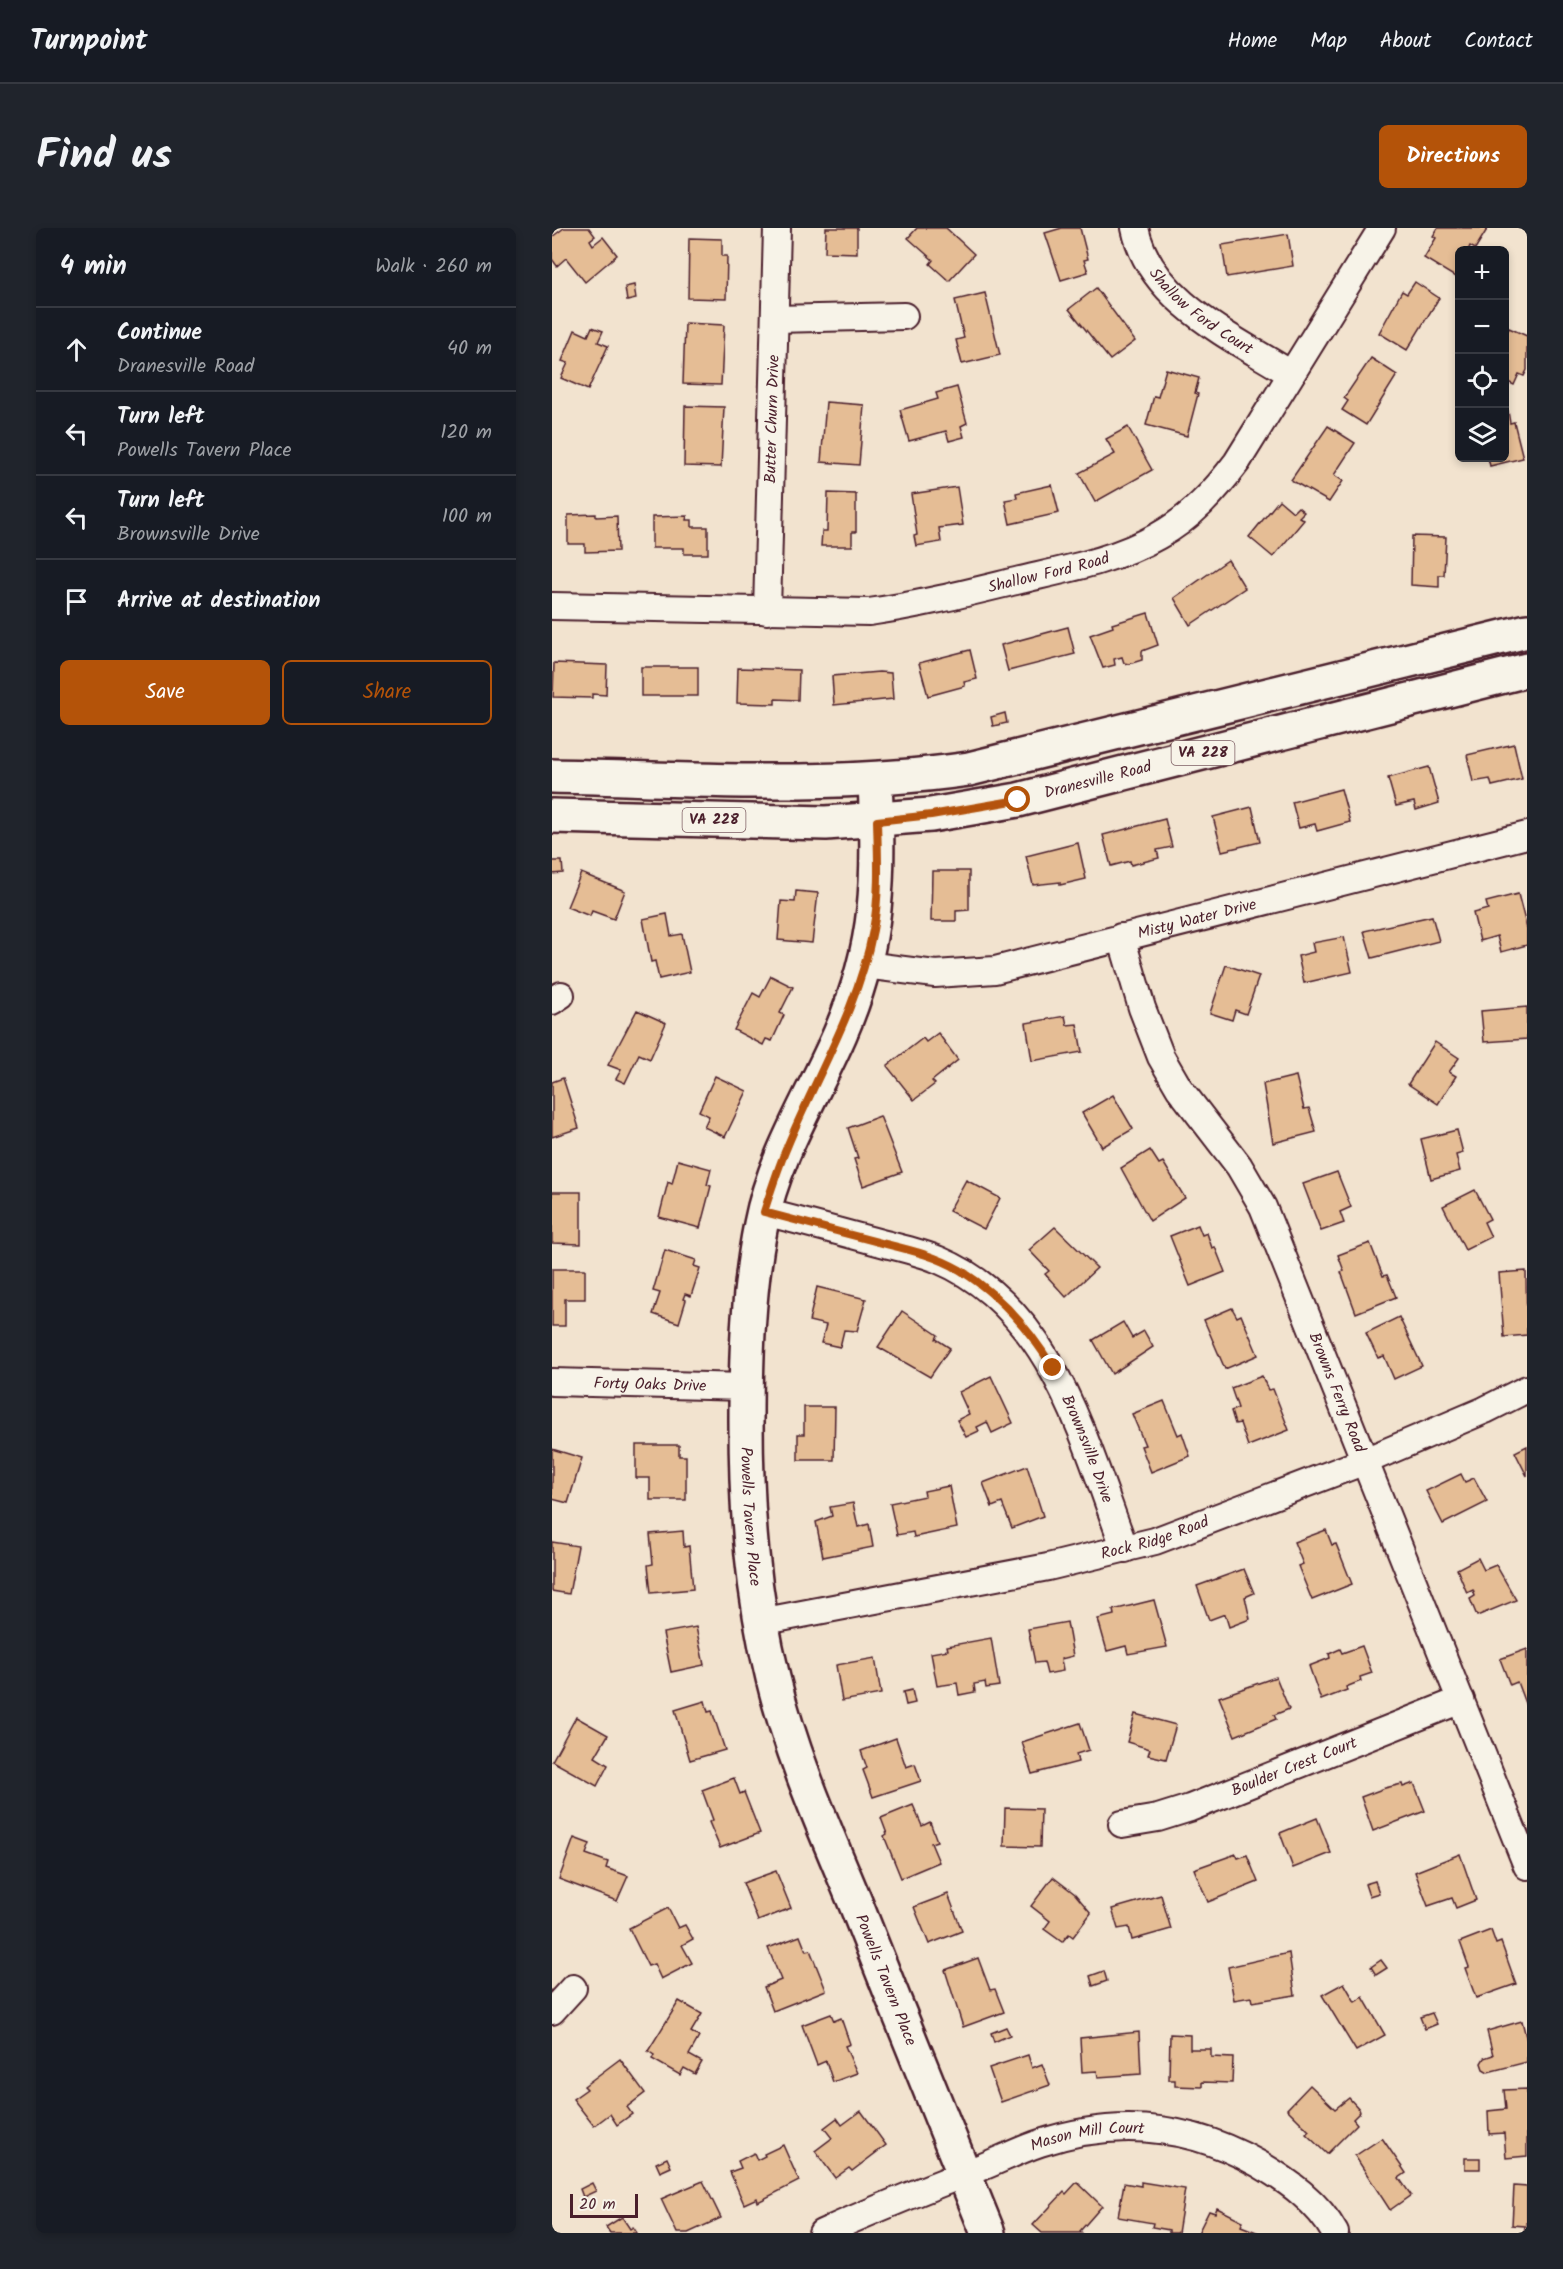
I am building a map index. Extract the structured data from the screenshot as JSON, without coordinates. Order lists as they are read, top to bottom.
{
  "streets": {
    "main road": ["VA 228", "Dranesville Road", "Powells Tavern Place"],
    "street": [
      "Shallow Ford Court",
      "Butter Churn Drive",
      "Shallow Ford Road",
      "Misty Water Drive",
      "Forty Oaks Drive",
      "Browns Ferry Road",
      "Brownsville Drive",
      "Rock Ridge Road",
      "Boulder Crest Court",
      "Mason Mill Court"
    ]
  },
  "crossings": [
    ["Shallow Ford Court", "Shallow Ford Road"],
    ["Butter Churn Drive", "Shallow Ford Road"],
    ["VA 228", "Powells Tavern Place"],
    ["Dranesville Road", "Powells Tavern Place"],
    ["Misty Water Drive", "Browns Ferry Road"],
    ["Misty Water Drive", "Powells Tavern Place"],
    ["Forty Oaks Drive", "Powells Tavern Place"],
    ["Browns Ferry Road", "Rock Ridge Road"],
    ["Browns Ferry Road", "Boulder Crest Court"],
    ["Brownsville Drive", "Powells Tavern Place"],
    ["Brownsville Drive", "Rock Ridge Road"],
    ["Powells Tavern Place", "Rock Ridge Road"],
    ["Powells Tavern Place", "Mason Mill Court"]
  ],
  "scale_bar": "20 m",
  "page": {
    "header": "Turnpoint",
    "nav": [
      "Home",
      "Map",
      "About",
      "Contact"
    ],
    "title": "Find us",
    "buttons": [
      "Directions",
      ["Save", "Share"]
    ],
    "heading": ["4 min", "Walk · 260 m"],
    "map_buttons": ["+", "−"],
    "list": [
      ["Continue", "Dranesville Road", "40 m"],
      ["Turn left", "Powells Tavern Place", "120 m"],
      ["Turn left", "Brownsville Drive", "100 m"],
      "Arrive at destination"
    ],
    "scale": "20 m"
  }
}
